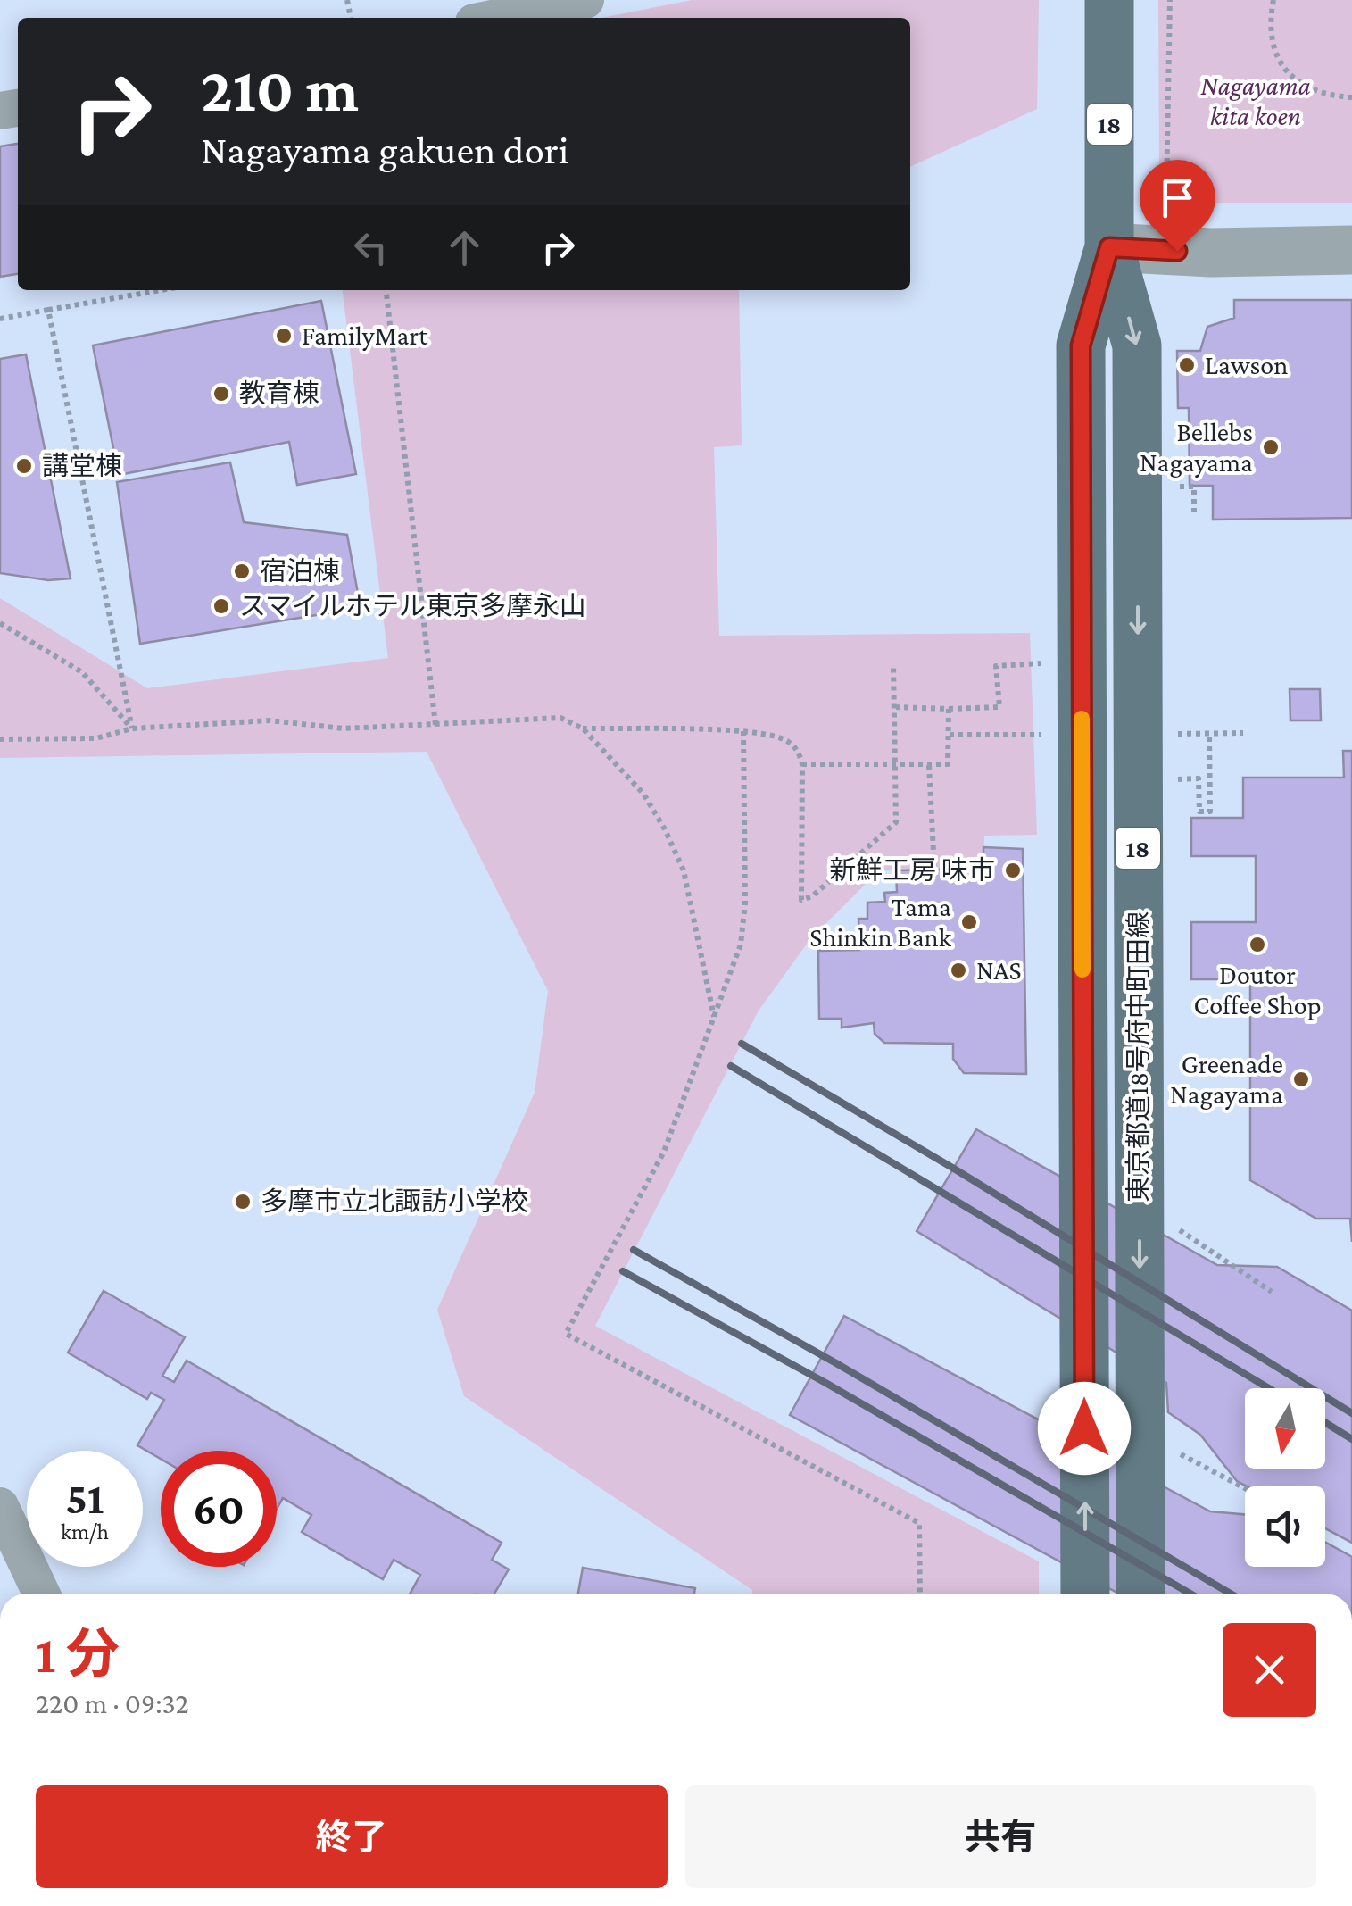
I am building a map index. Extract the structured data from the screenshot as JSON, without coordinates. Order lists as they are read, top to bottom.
{
  "streets": {
    "main road": ["18", "東京都道18号府中町田線"]
  },
  "parks": ["Nagayama kita koen"],
  "places": [
    "FamilyMart",
    "Lawson",
    "教育棟",
    "Bellebs Nagayama",
    "講堂棟",
    "宿泊棟",
    "スマイルホテル東京多摩永山",
    "新鮮工房 味市",
    "Tama Shinkin Bank",
    "Doutor Coffee Shop",
    "NAS",
    "Greenade Nagayama",
    "多摩市立北諏訪小学校"
  ],
  "north": "bottom",
  "page": {
    "turn": ["210 m", "Nagayama gakuen dori"],
    "speed": "51 km/h",
    "limit": "60",
    "heading": ["1 分", "220 m · 09:32"],
    "buttons": ["終了", "共有"]
  }
}
